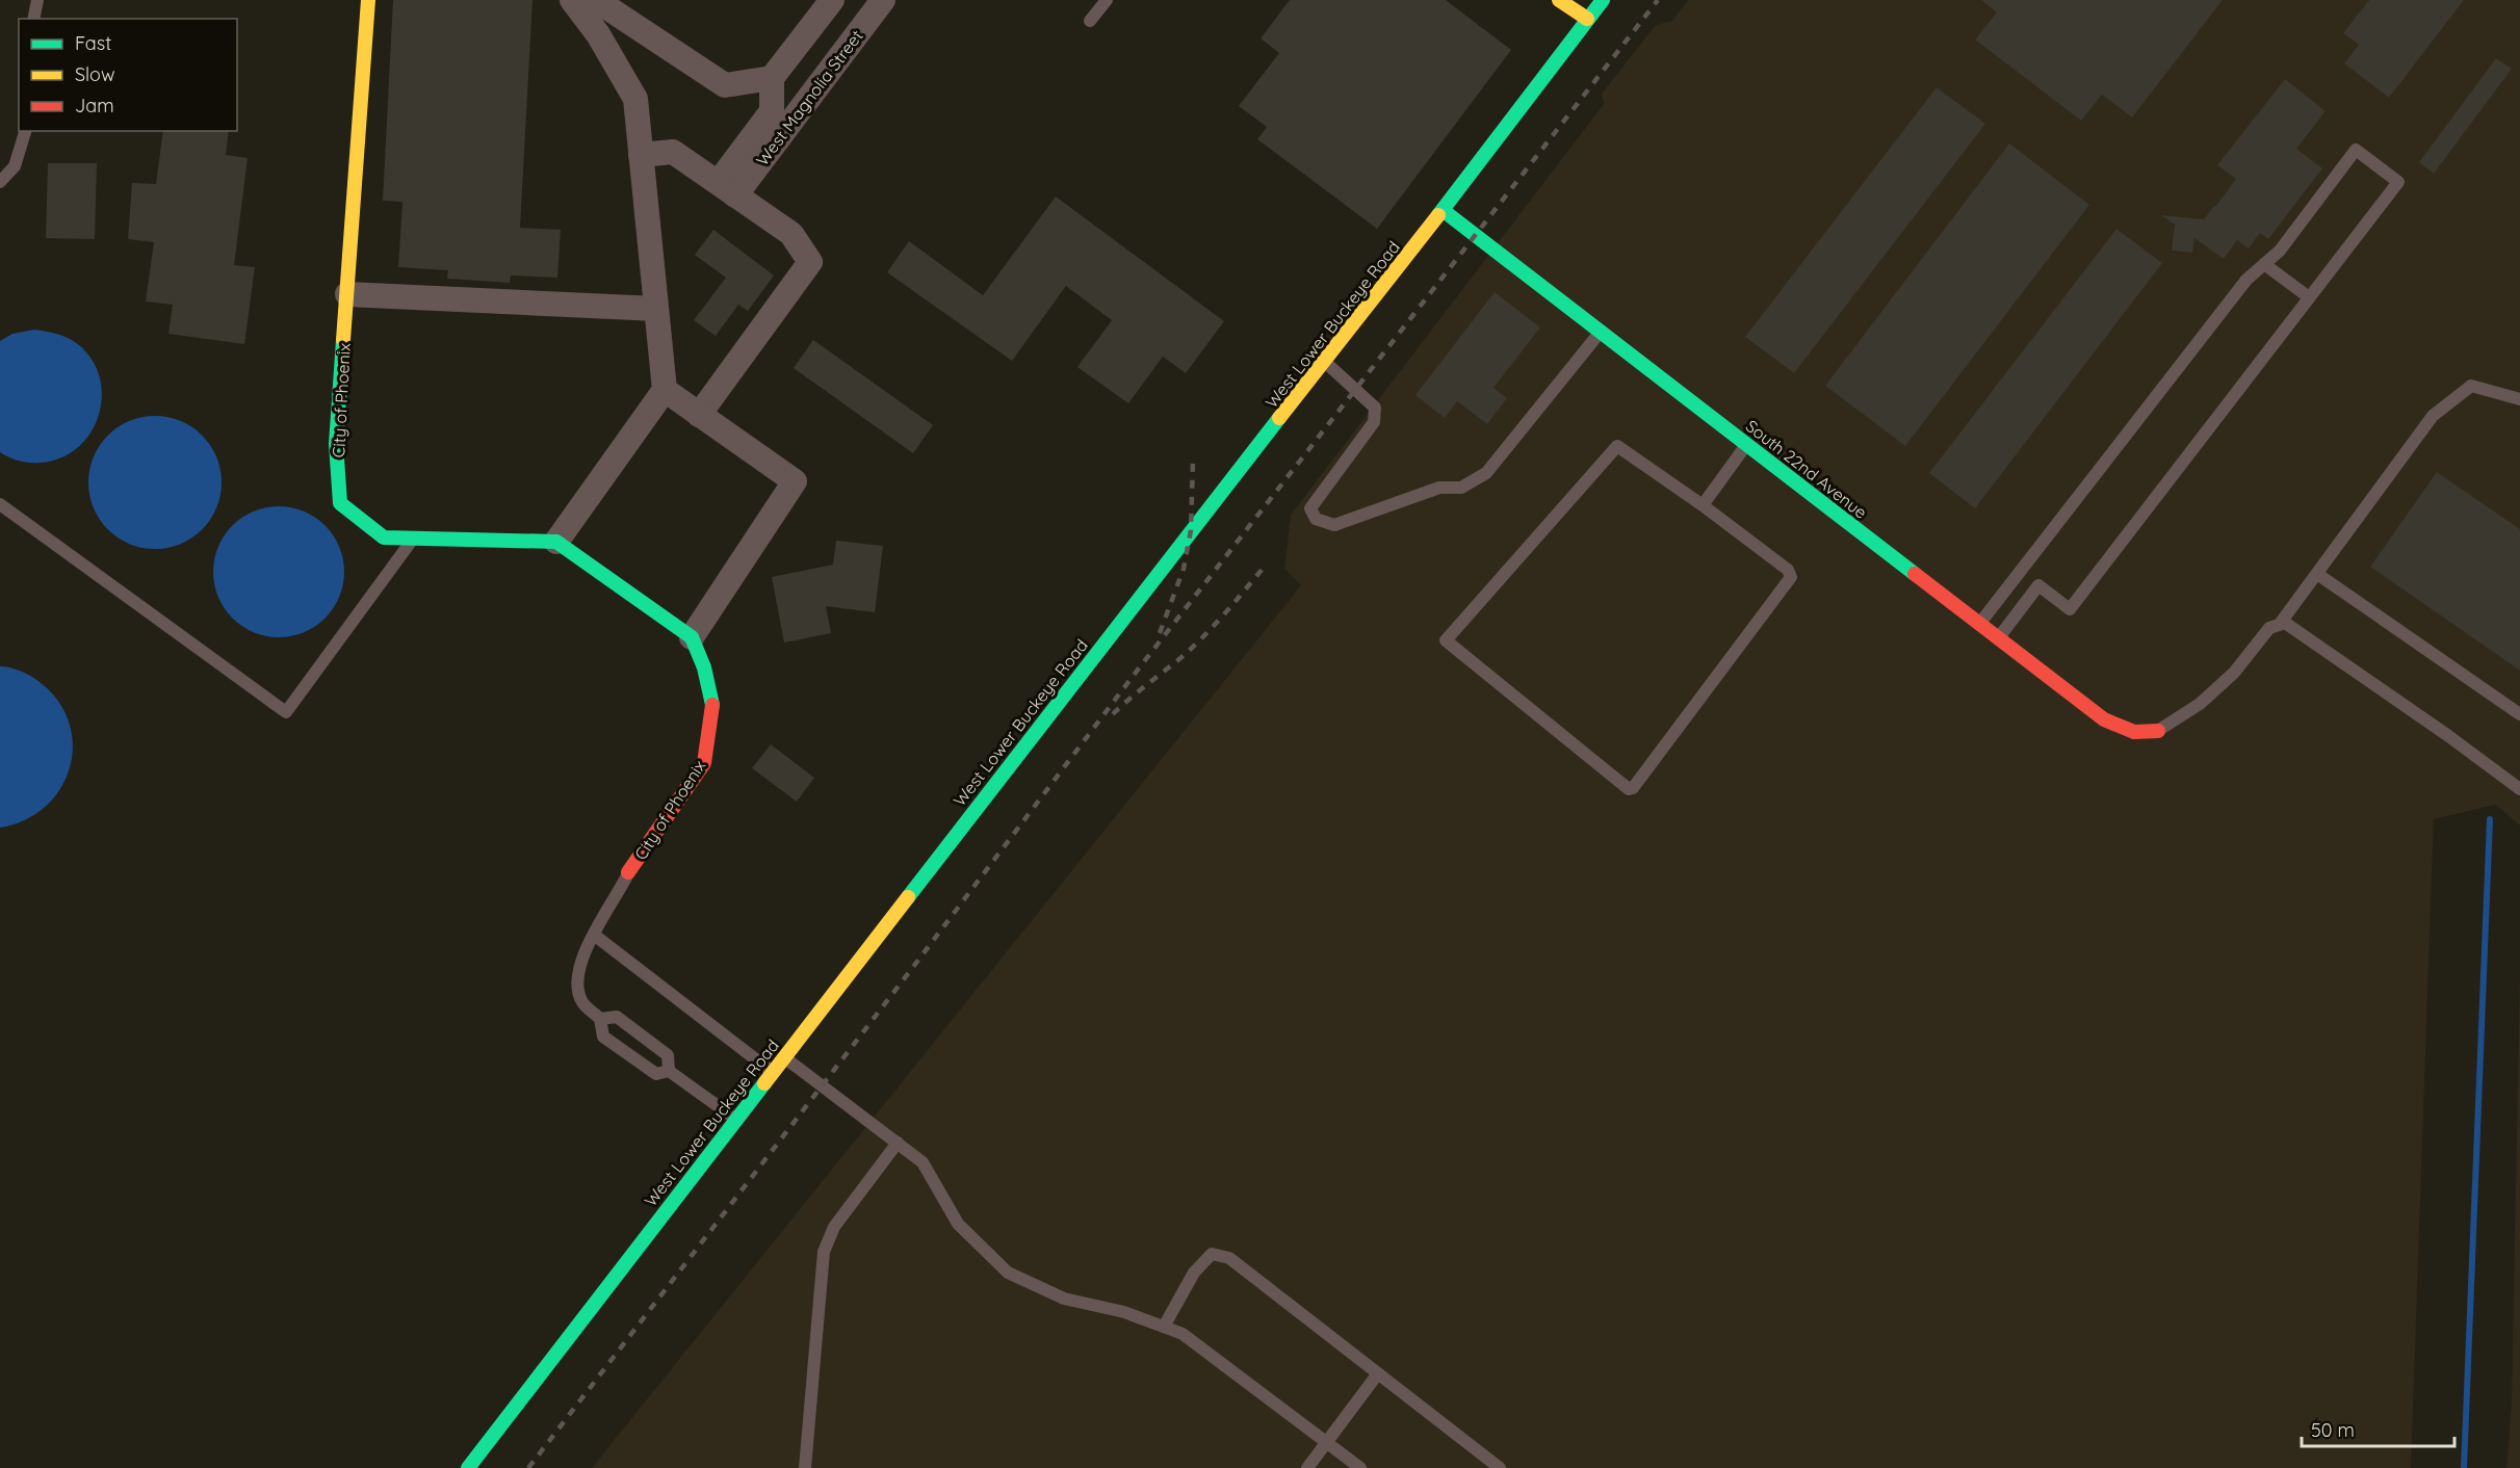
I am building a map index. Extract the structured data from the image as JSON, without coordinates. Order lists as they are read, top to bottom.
{
  "streets": {
    "street": [
      "West Magnolia Street",
      "West Lower Buckeye Road",
      "City of Phoenix",
      "South 22nd Avenue"
    ]
  },
  "crossings": [
    ["West Lower Buckeye Road", "South 22nd Avenue"]
  ],
  "legend": ["Fast", "Slow", "Jam"],
  "scale_bar": "50 m"
}
